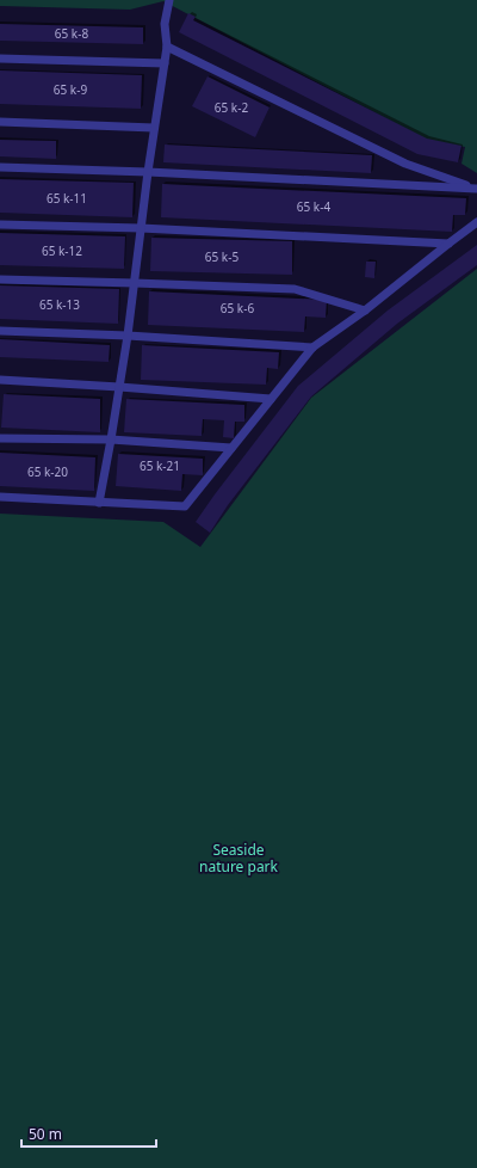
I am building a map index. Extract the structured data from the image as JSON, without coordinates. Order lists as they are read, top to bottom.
{
  "parks": ["Seaside nature park"],
  "house_numbers": [
    "65 k-8",
    "65 k-9",
    "65 k-2",
    "65 k-11",
    "65 k-4",
    "65 k-12",
    "65 k-5",
    "65 k-13",
    "65 k-6",
    "65 k-21",
    "65 k-20"
  ],
  "scale_bar": "50 m"
}
